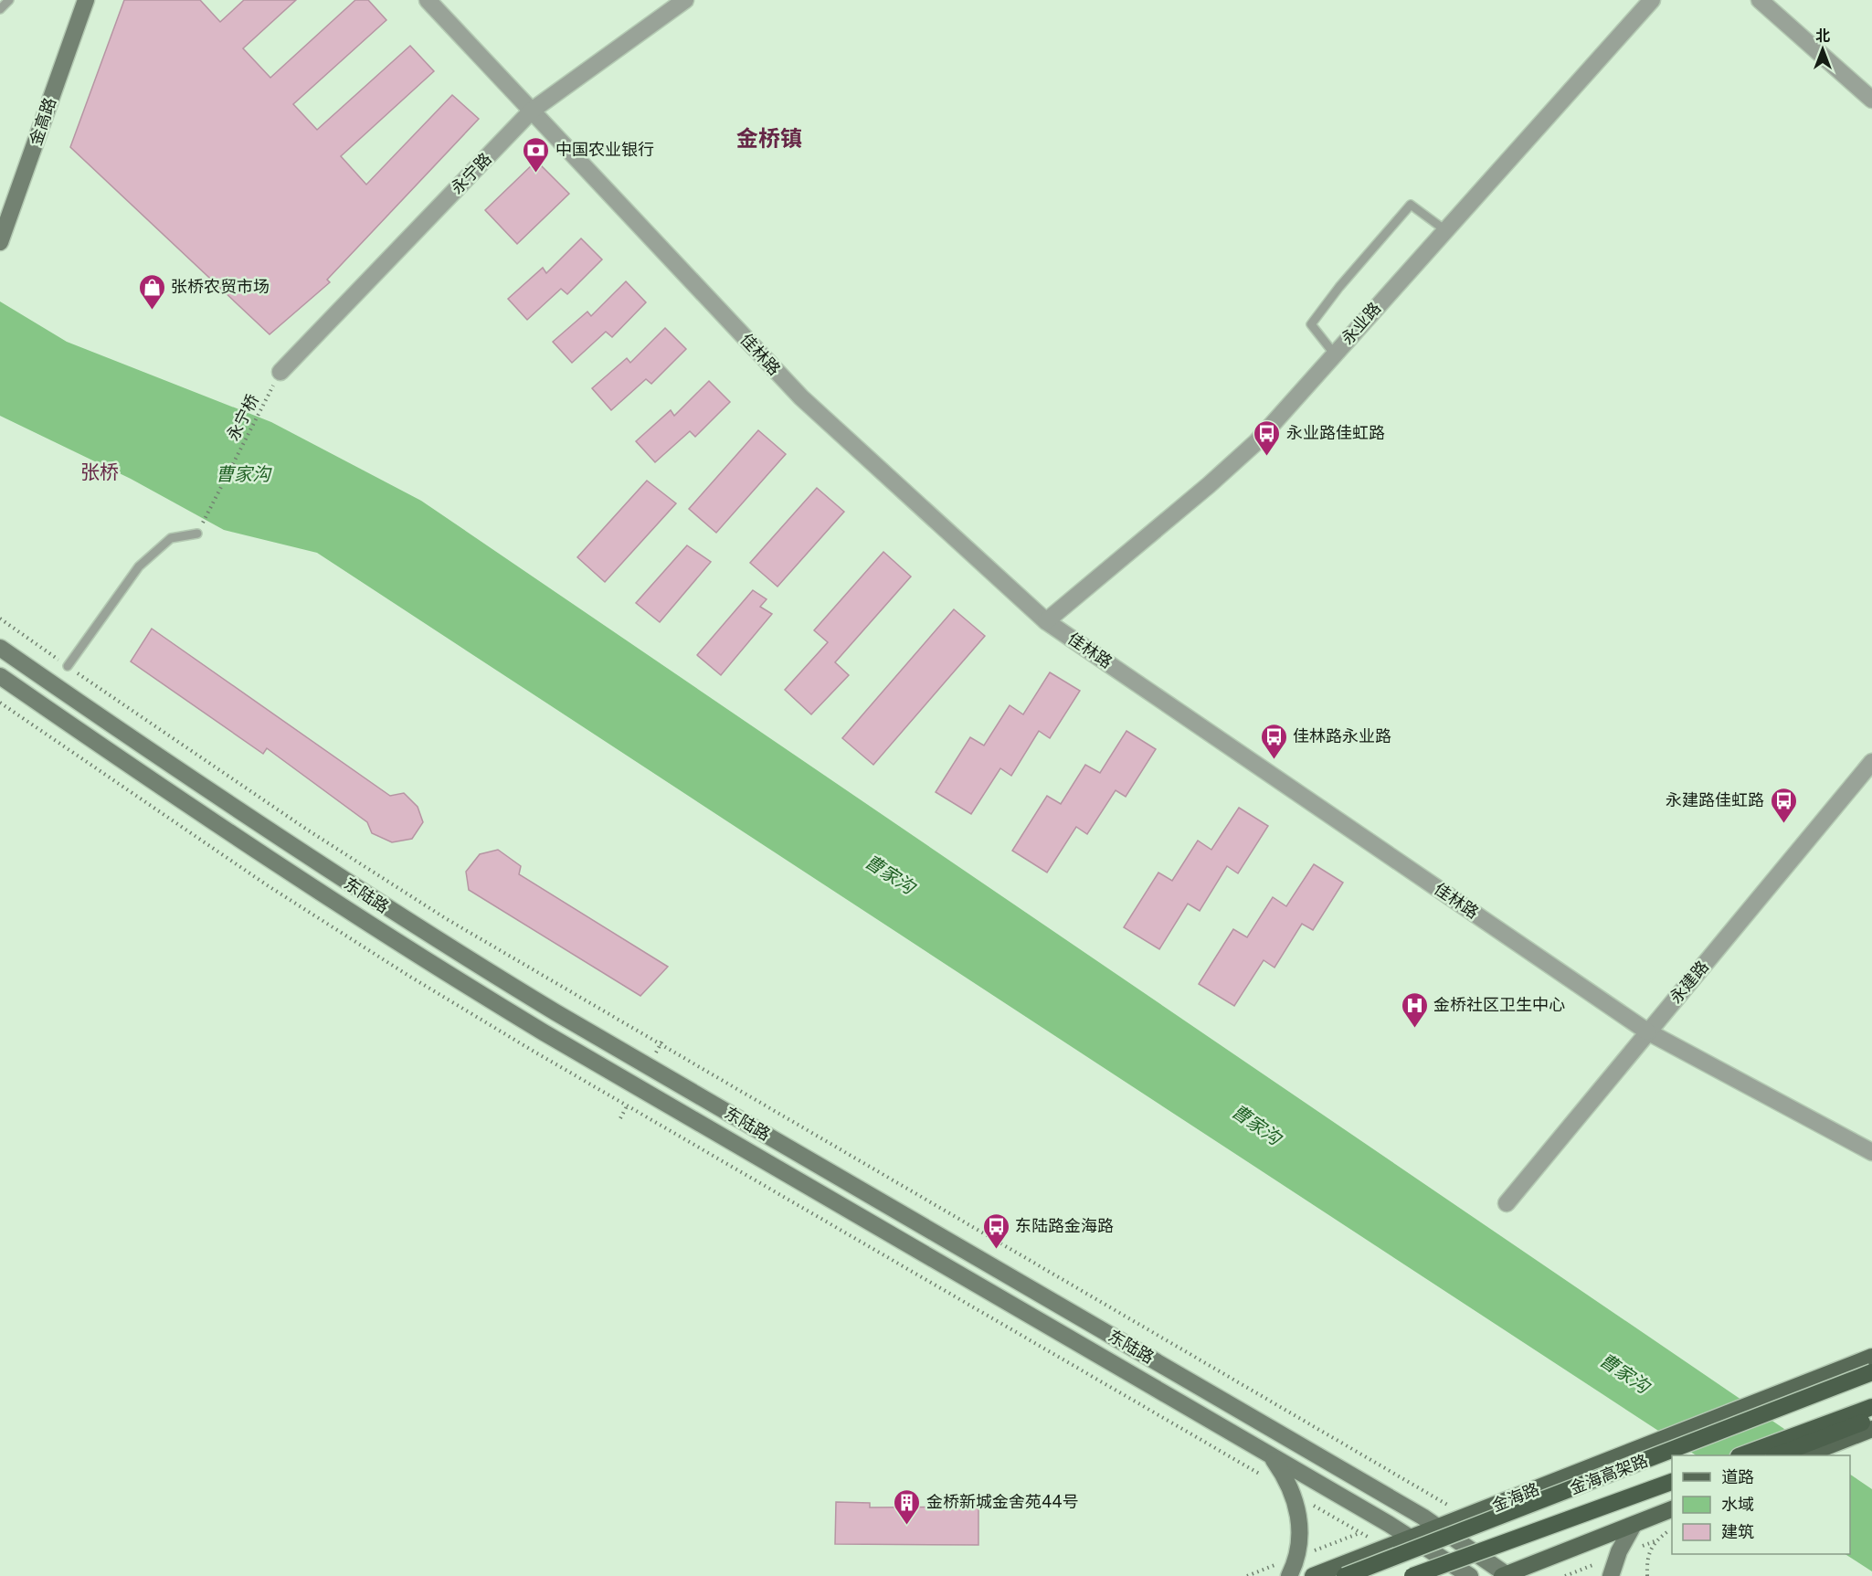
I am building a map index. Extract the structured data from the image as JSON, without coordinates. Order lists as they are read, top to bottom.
{
  "streets": {
    "highway": ["金海高架路"],
    "main road": ["金高路", "东陆路", "金海路"],
    "street": [
      "永宁路",
      "永业路",
      "佳林路",
      "永建路"
    ],
    "path": ["永宁桥"]
  },
  "crossings": [
    ["永宁路", "佳林路"],
    ["永宁路", "永宁桥"],
    ["永业路", "佳林路"],
    ["佳林路", "永建路"],
    ["东陆路", "金海路"]
  ],
  "districts": ["金桥镇", "张桥"],
  "water": ["曹家沟"],
  "places": {
    "bank": ["中国农业银行"],
    "shop": ["张桥农贸市场"],
    "bus stop": [
      "永业路佳虹路",
      "佳林路永业路",
      "永建路佳虹路",
      "东陆路金海路"
    ],
    "hospital": ["金桥社区卫生中心"],
    "building": ["金桥新城金舍苑44号"]
  },
  "legend": ["道路", "水域", "建筑"],
  "north": "top"
}
